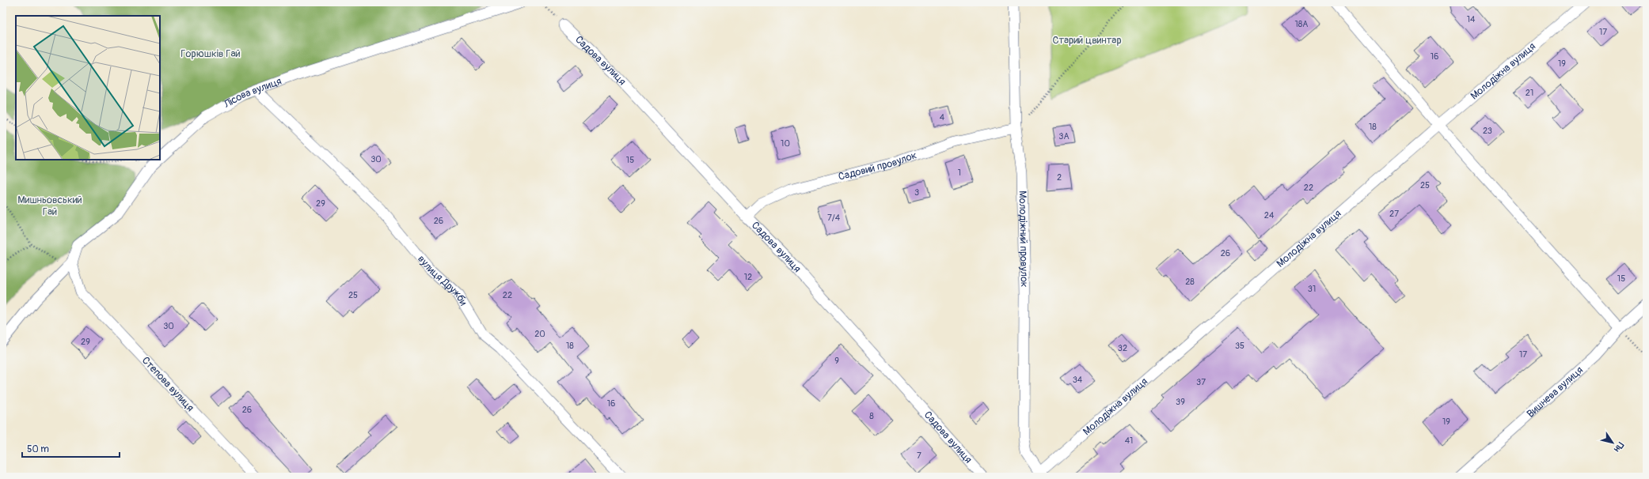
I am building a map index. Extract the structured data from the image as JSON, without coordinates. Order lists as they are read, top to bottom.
{
  "streets": {
    "street": [
      "Садова вулиця",
      "Молодіжна вулиця",
      "Лісова вулиця",
      "Садовий провулок",
      "Молодіжний провулок",
      "вулиця Дружби",
      "Степова вулиця",
      "Вишнева вулиця"
    ]
  },
  "crossings": [
    ["Садова вулиця", "Садовий провулок"],
    ["Молодіжна вулиця", "Молодіжний провулок"],
    ["Лісова вулиця", "вулиця Дружби"],
    ["Лісова вулиця", "Степова вулиця"],
    ["Садовий провулок", "Молодіжний провулок"]
  ],
  "parks": ["Старий цвинтар", "Горюшків Гай", "Мишньовський Гай"],
  "house_numbers": [
    "14",
    "18А",
    "17",
    "16",
    "19",
    "21",
    "4",
    "18",
    "23",
    "3А",
    "10",
    "30",
    "15",
    "1",
    "2",
    "25",
    "22",
    "3",
    "29",
    "27",
    "24",
    "7/4",
    "26",
    "26",
    "12",
    "15",
    "28",
    "31",
    "25",
    "22",
    "30",
    "20",
    "29",
    "18",
    "35",
    "32",
    "17",
    "9",
    "34",
    "37",
    "39",
    "16",
    "26",
    "8",
    "19",
    "41",
    "7"
  ],
  "scale_bar": "50 m",
  "north": "bottom right"
}
